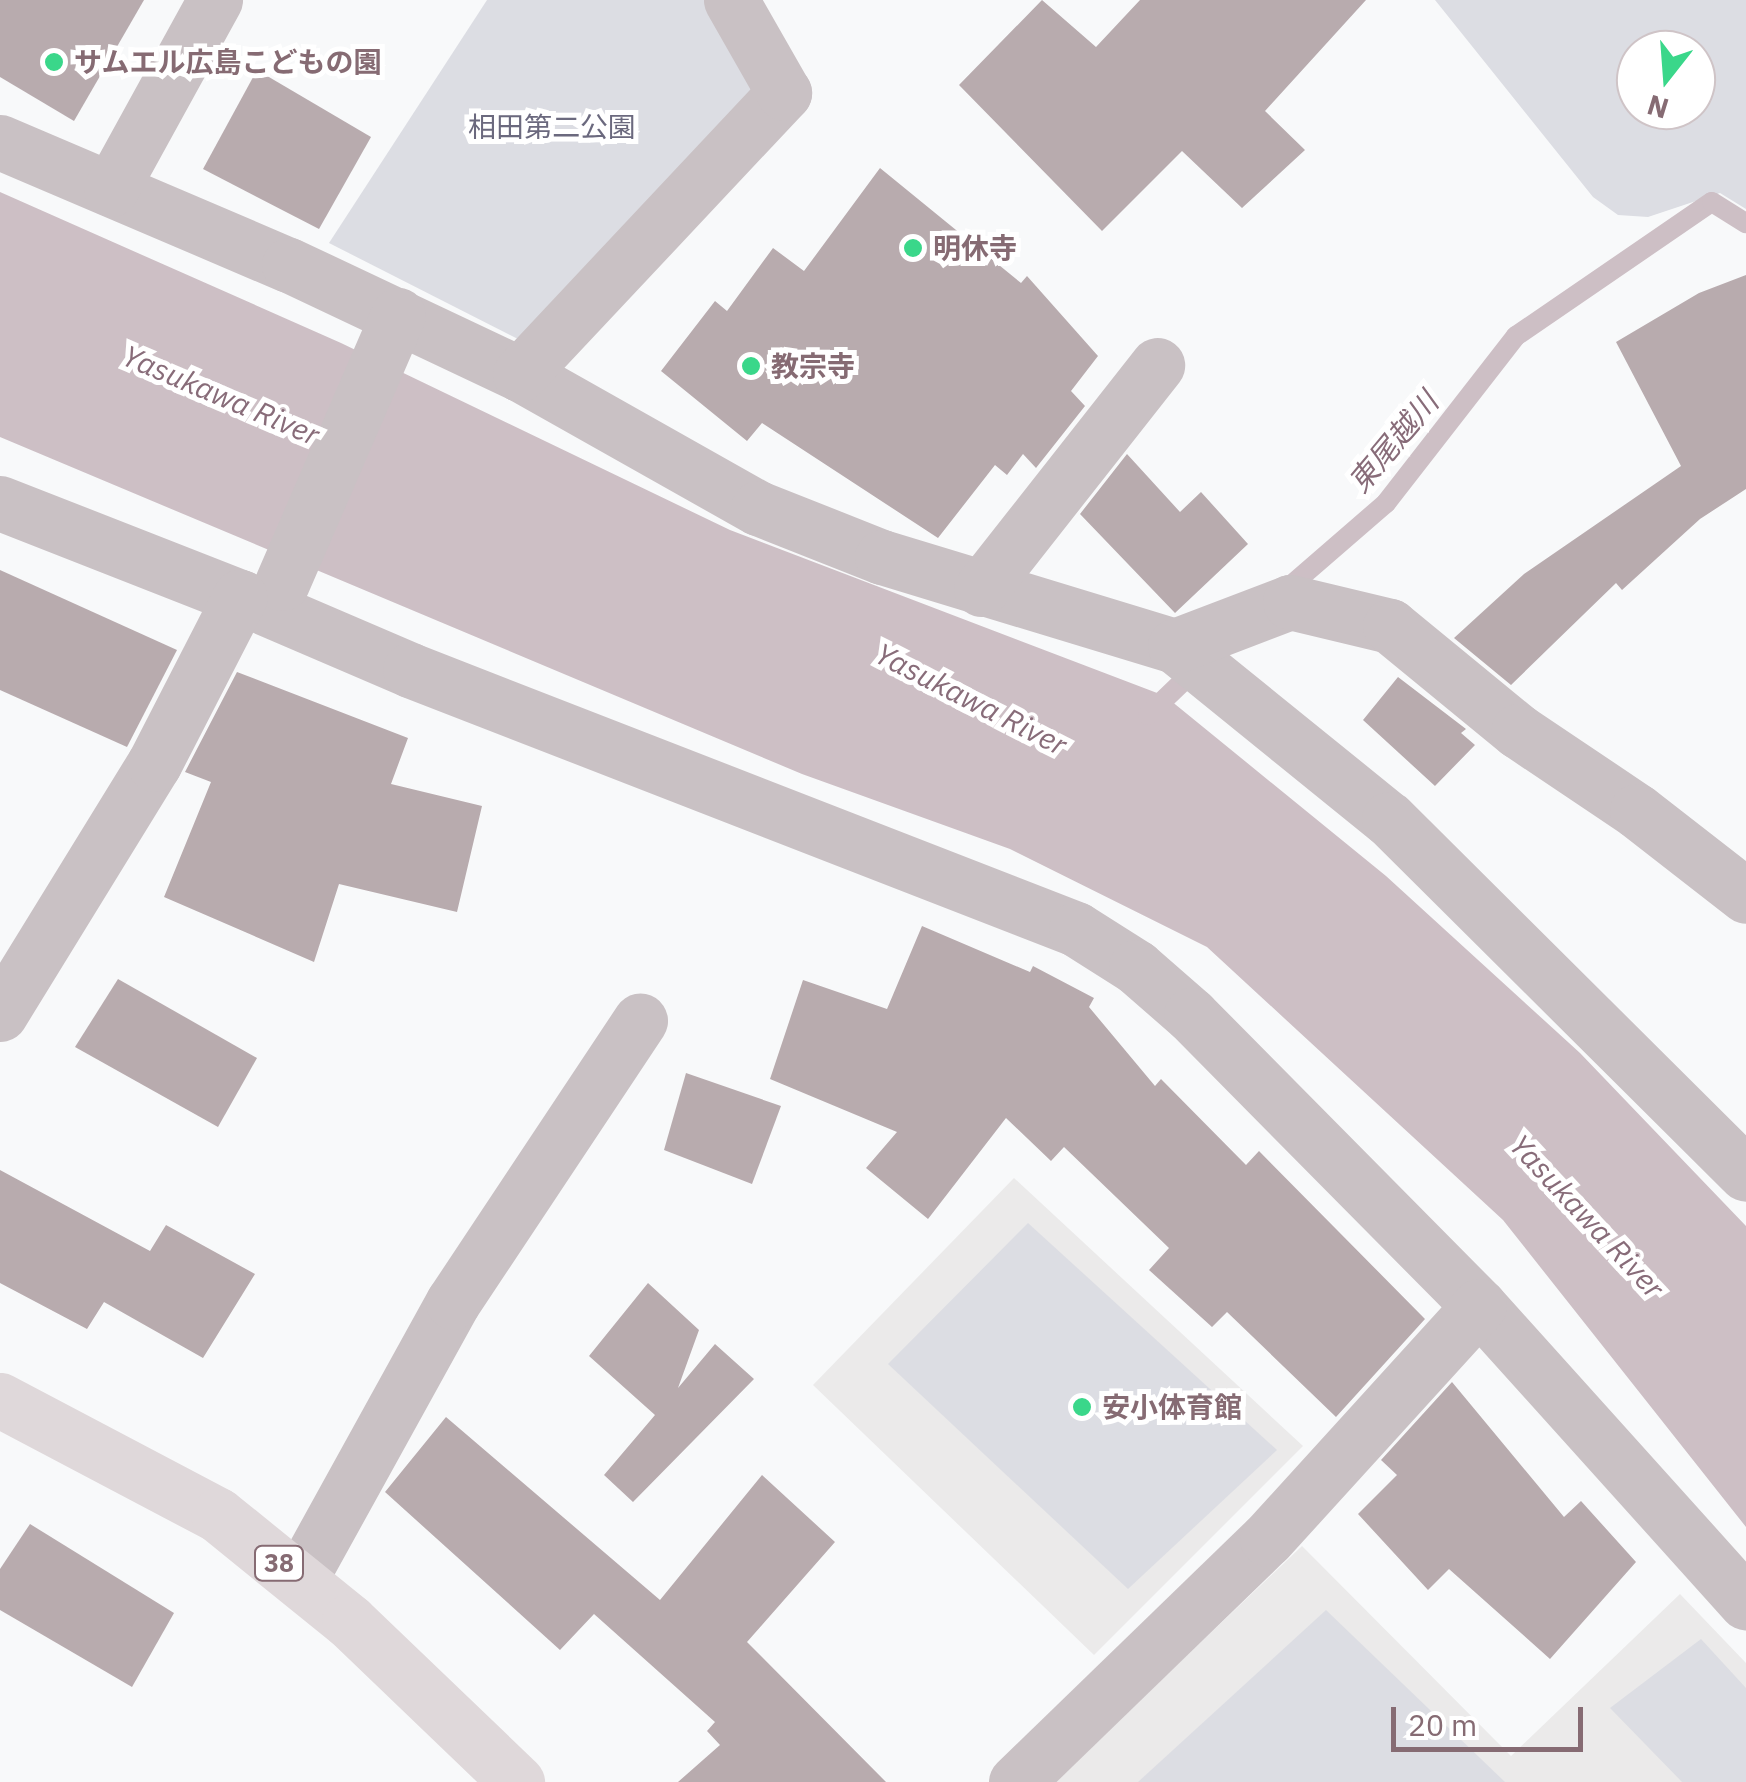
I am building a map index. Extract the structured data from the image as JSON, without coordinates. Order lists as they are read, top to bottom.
{
  "streets": {
    "main road": ["38"]
  },
  "water": ["Yasukawa River", "東尾越川"],
  "parks": ["相田第二公園"],
  "places": [
    "サムエル広島こどもの園",
    "明休寺",
    "教宗寺",
    "安小体育館"
  ],
  "scale_bar": "20 m",
  "north": "bottom"
}
